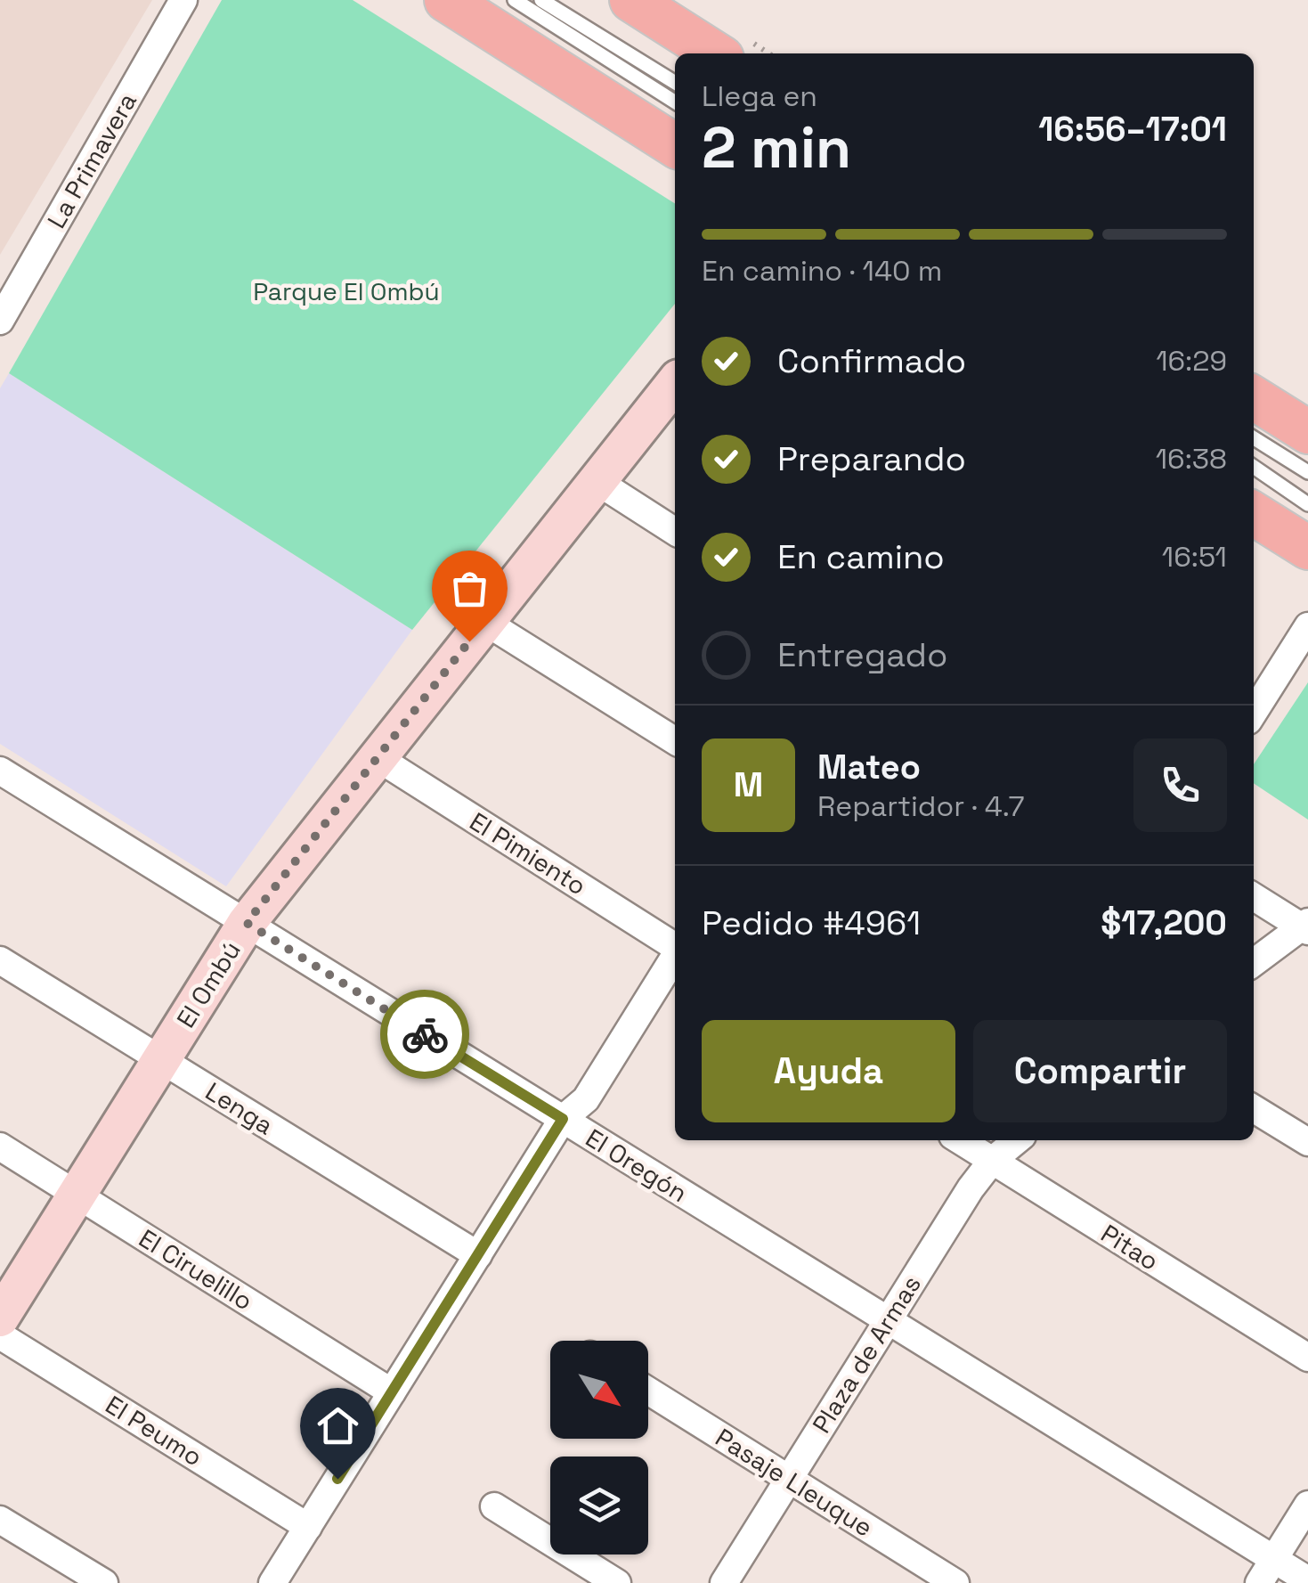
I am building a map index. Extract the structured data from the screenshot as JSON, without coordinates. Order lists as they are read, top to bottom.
{
  "streets": {
    "street": [
      "La Primavera",
      "El Pimiento",
      "El Ombú",
      "Lenga",
      "El Oregón",
      "Pitao",
      "El Ciruelillo",
      "Plaza de Armas",
      "El Peumo",
      "Pasaje Lleuque"
    ]
  },
  "crossings": [
    ["El Pimiento", "El Ombú"],
    ["El Ombú", "Lenga"],
    ["El Ombú", "El Oregón"],
    ["El Ombú", "El Ciruelillo"],
    ["El Oregón", "Plaza de Armas"],
    ["Pitao", "Plaza de Armas"],
    ["Plaza de Armas", "Pasaje Lleuque"]
  ],
  "parks": ["Parque El Ombú"],
  "north": "bottom right",
  "page": {
    "heading": ["2 min", "Llega en", "16:56–17:01"],
    "panel": [
      "Mateo",
      "Repartidor · 4.7",
      "Pedido #4961",
      "$17,200"
    ],
    "bar": "En camino · 140 m",
    "list": [
      ["Confirmado", "16:29"],
      ["Preparando", "16:38"],
      ["En camino", "16:51"],
      "Entregado"
    ],
    "round": "M",
    "buttons": ["Ayuda", "Compartir"]
  }
}
